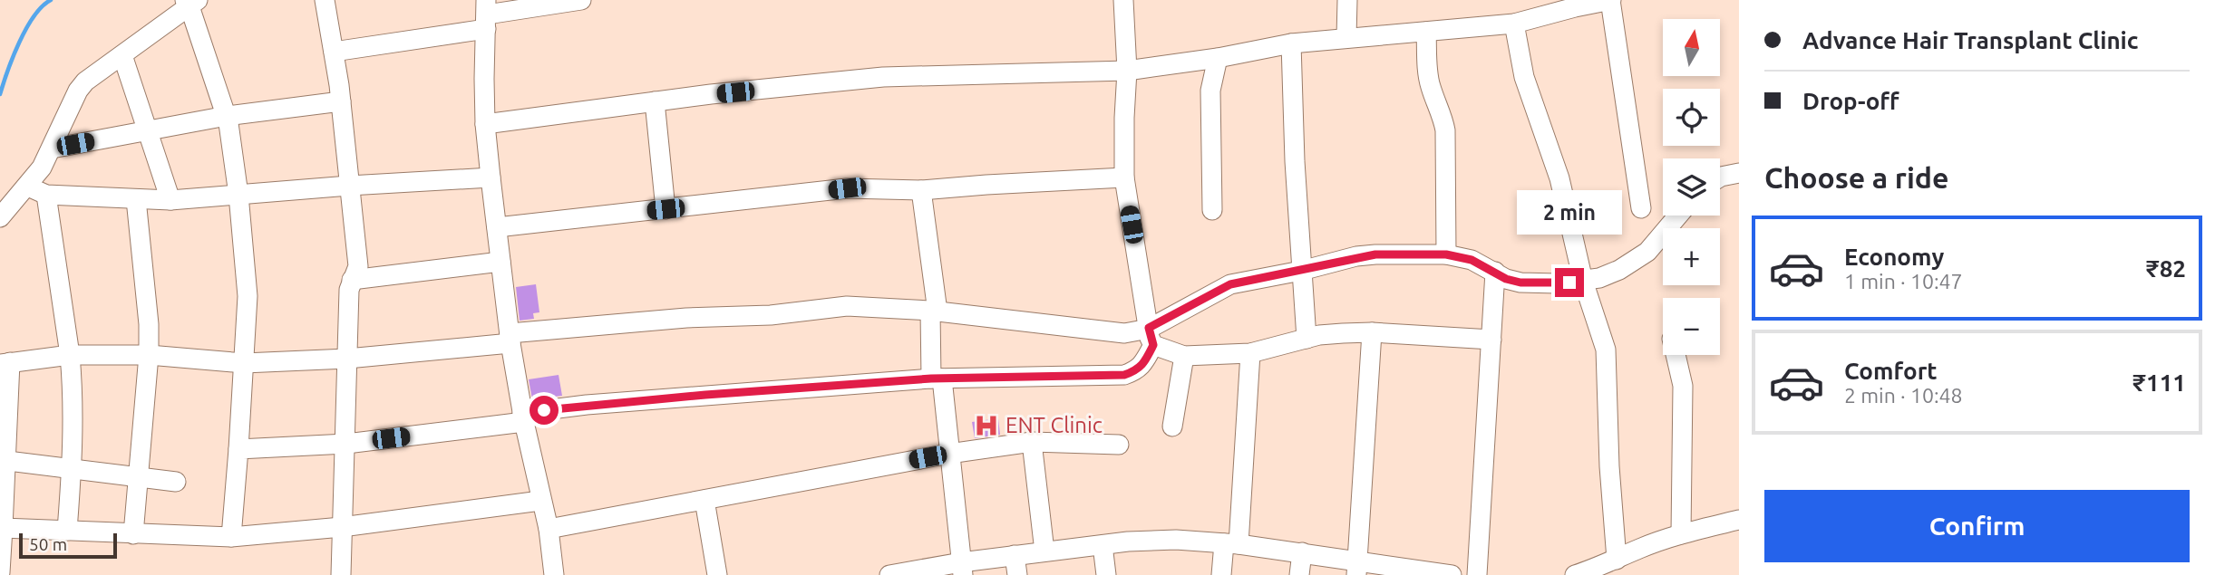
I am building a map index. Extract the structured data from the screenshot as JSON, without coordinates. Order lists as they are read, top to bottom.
{
  "places": {
    "hospital": ["ENT Clinic"]
  },
  "scale_bar": "50 m",
  "north": "top",
  "page": {
    "banner": ["Advance Hair Transplant Clinic", "Drop-off"],
    "map_buttons": ["+", "−"],
    "heading": "Choose a ride",
    "bubble": "2 min",
    "list": [
      {
        "name": "Economy",
        "note": "1 min · 10:47",
        "value": "₹82"
      },
      {
        "name": "Comfort",
        "note": "2 min · 10:48",
        "value": "₹111"
      }
    ],
    "buttons": "Confirm",
    "scale": "50 m"
  }
}
